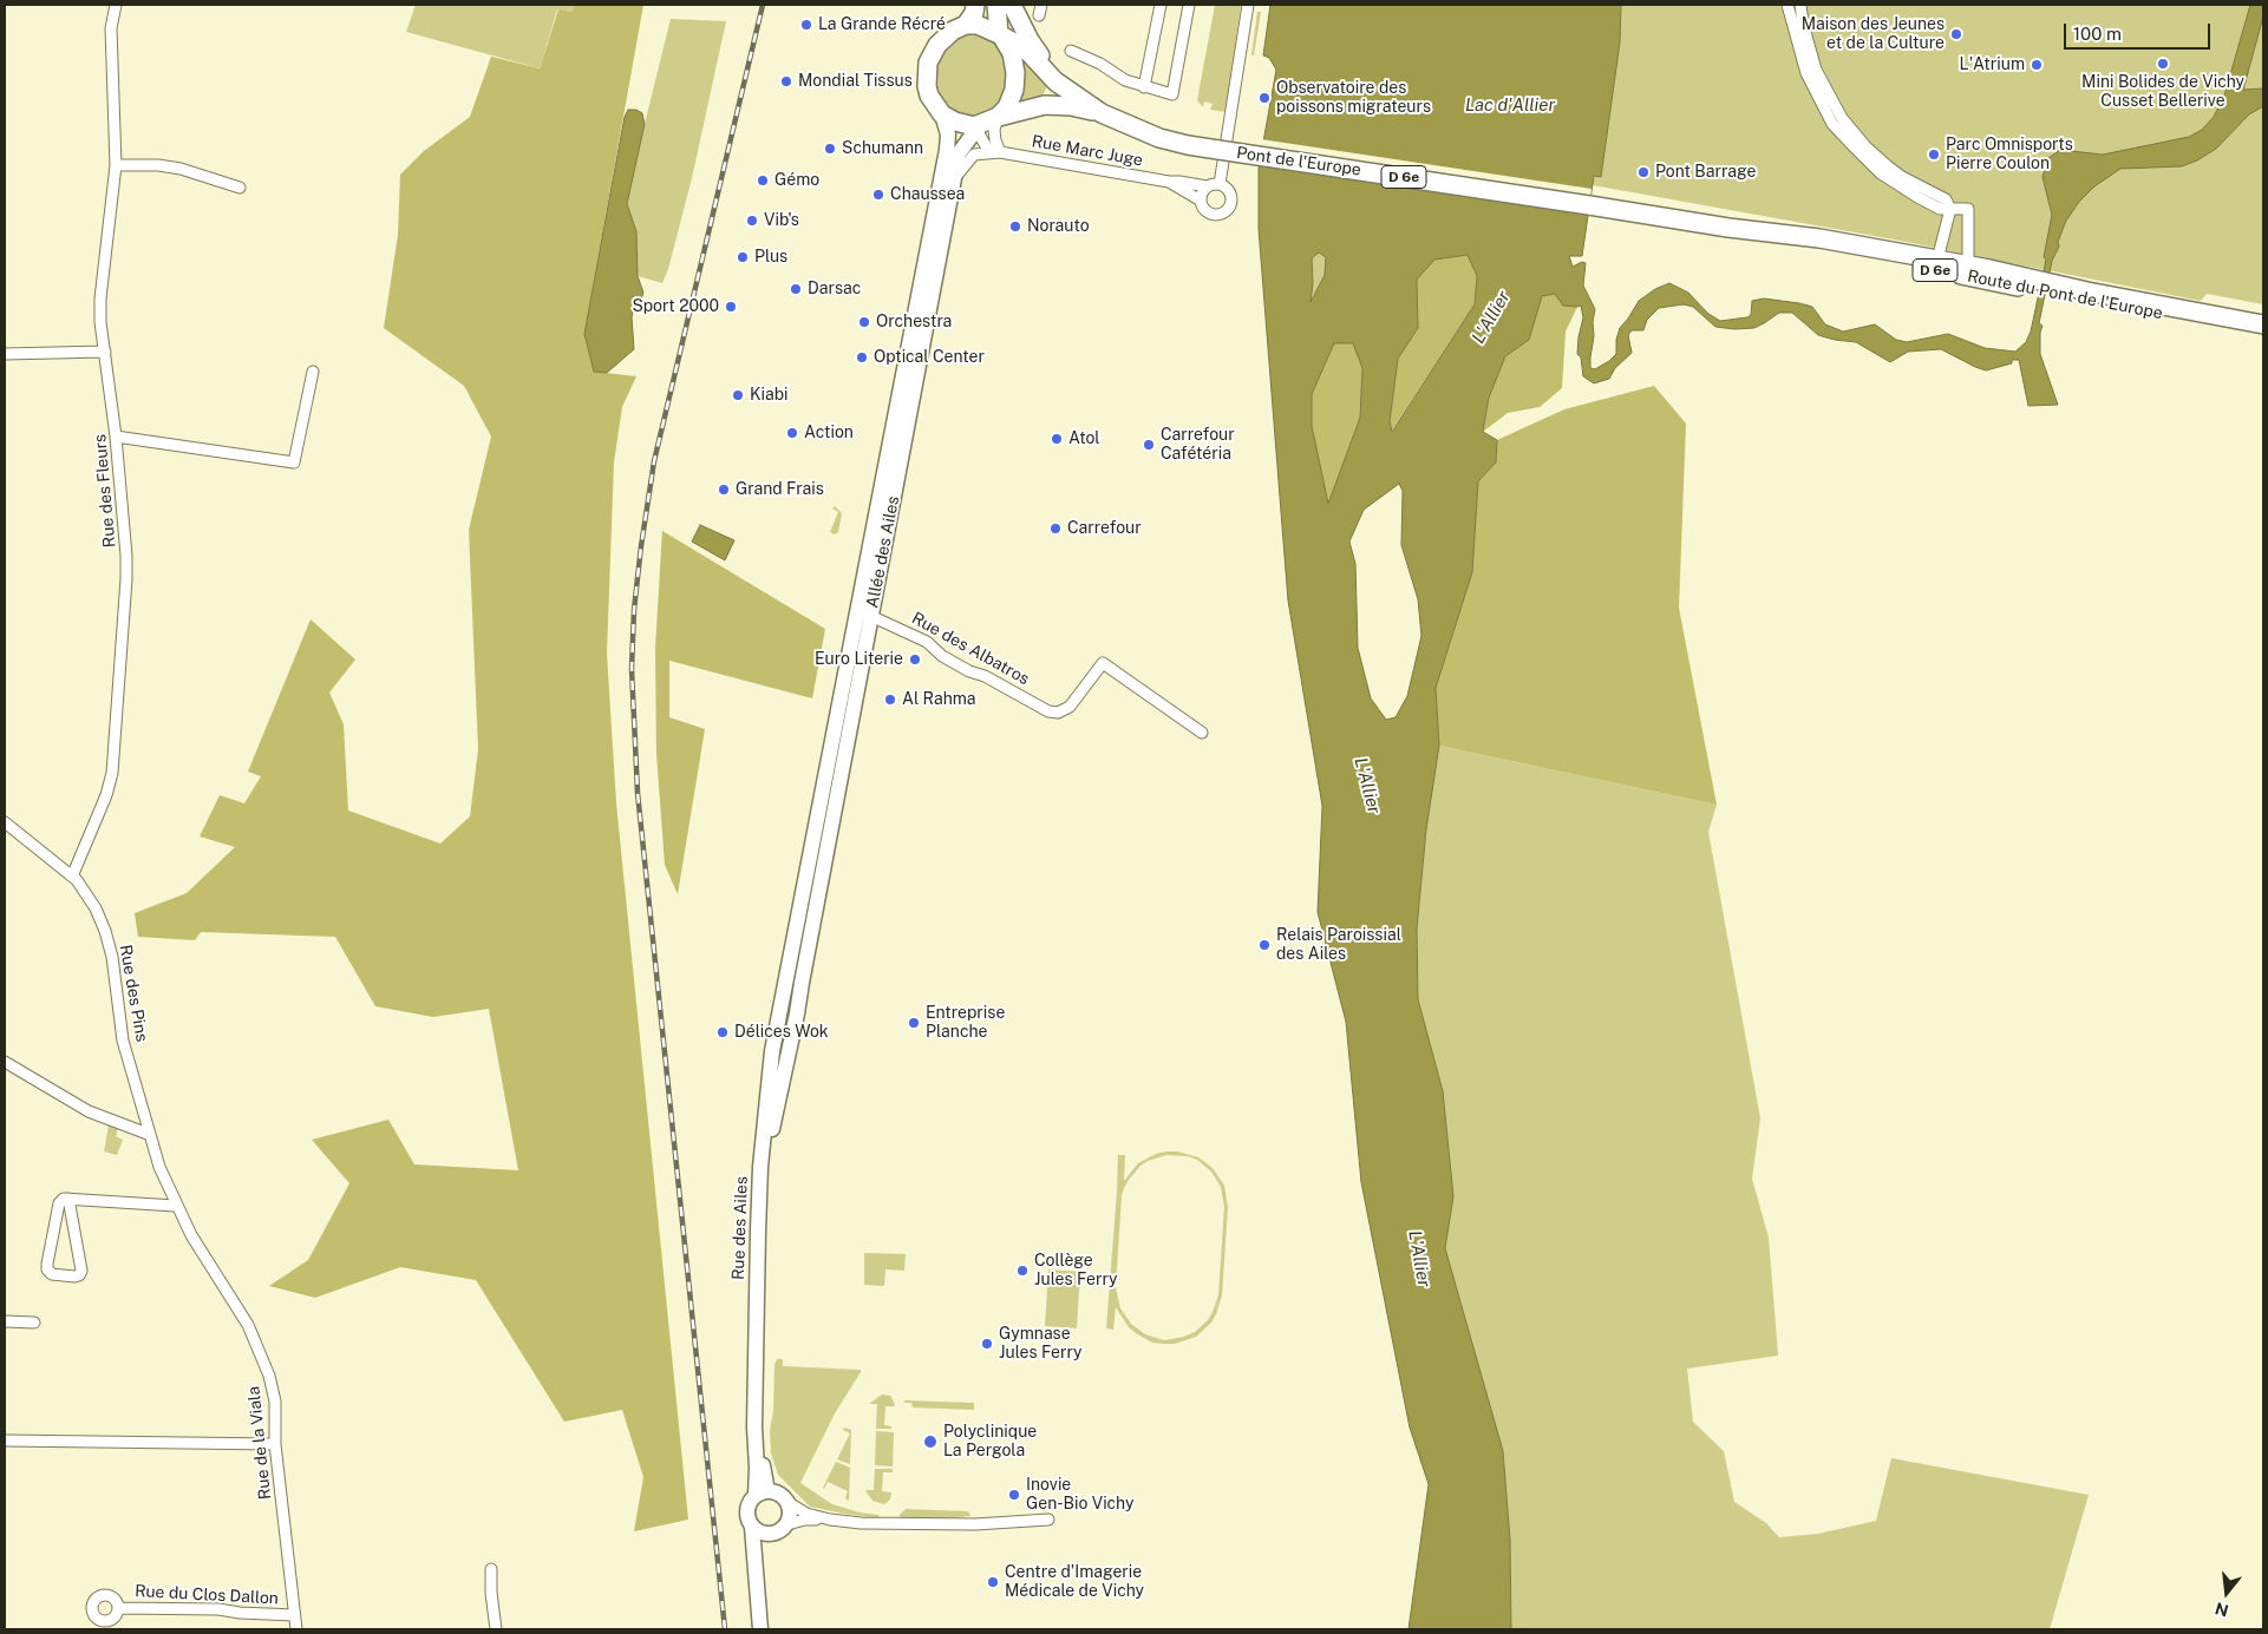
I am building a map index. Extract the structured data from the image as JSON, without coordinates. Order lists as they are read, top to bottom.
{
  "streets": {
    "main road": [
      "Pont de l'Europe",
      "D 6e",
      "Route du Pont de l'Europe",
      "Allée des Ailes",
      "Rue des Ailes"
    ],
    "street": [
      "Rue Marc Juge",
      "Rue des Fleurs",
      "Rue des Albatros",
      "Rue des Pins",
      "Rue de la Viala",
      "Rue du Clos Dallon"
    ]
  },
  "crossings": [
    ["Pont de l'Europe", "D 6e"],
    ["Pont de l'Europe", "Route du Pont de l'Europe"],
    ["D 6e", "Allée des Ailes"],
    ["Rue des Fleurs", "Rue des Pins"],
    ["Allée des Ailes", "Rue des Albatros"],
    ["Allée des Ailes", "Rue des Ailes"],
    ["Rue des Pins", "Rue de la Viala"],
    ["Rue de la Viala", "Rue du Clos Dallon"]
  ],
  "water": ["Lac d'Allier", "L'Allier"],
  "places": [
    "La Grande Récré",
    "Maison des Jeunes et de la Culture",
    "Mini Bolides de Vichy Cusset Bellerive",
    "L'Atrium",
    "Mondial Tissus",
    "Observatoire des poissons migrateurs",
    "Schumann",
    "Parc Omnisports Pierre Coulon",
    "Pont Barrage",
    "Gémo",
    "Chaussea",
    "Vib's",
    "Norauto",
    "Plus",
    "Darsac",
    "Sport 2000",
    "Orchestra",
    "Optical Center",
    "Kiabi",
    "Action",
    "Atol",
    "Carrefour Cafétéria",
    "Grand Frais",
    "Carrefour",
    "Euro Literie",
    "Al Rahma",
    "Relais Paroissial des Ailes",
    "Entreprise Planche",
    "Délices Wok",
    "Collège Jules Ferry",
    "Gymnase Jules Ferry",
    "Polyclinique La Pergola",
    "Inovie Gen-Bio Vichy",
    "Centre d'Imagerie Médicale de Vichy"
  ],
  "scale_bar": "100 m",
  "north": "bottom"
}
